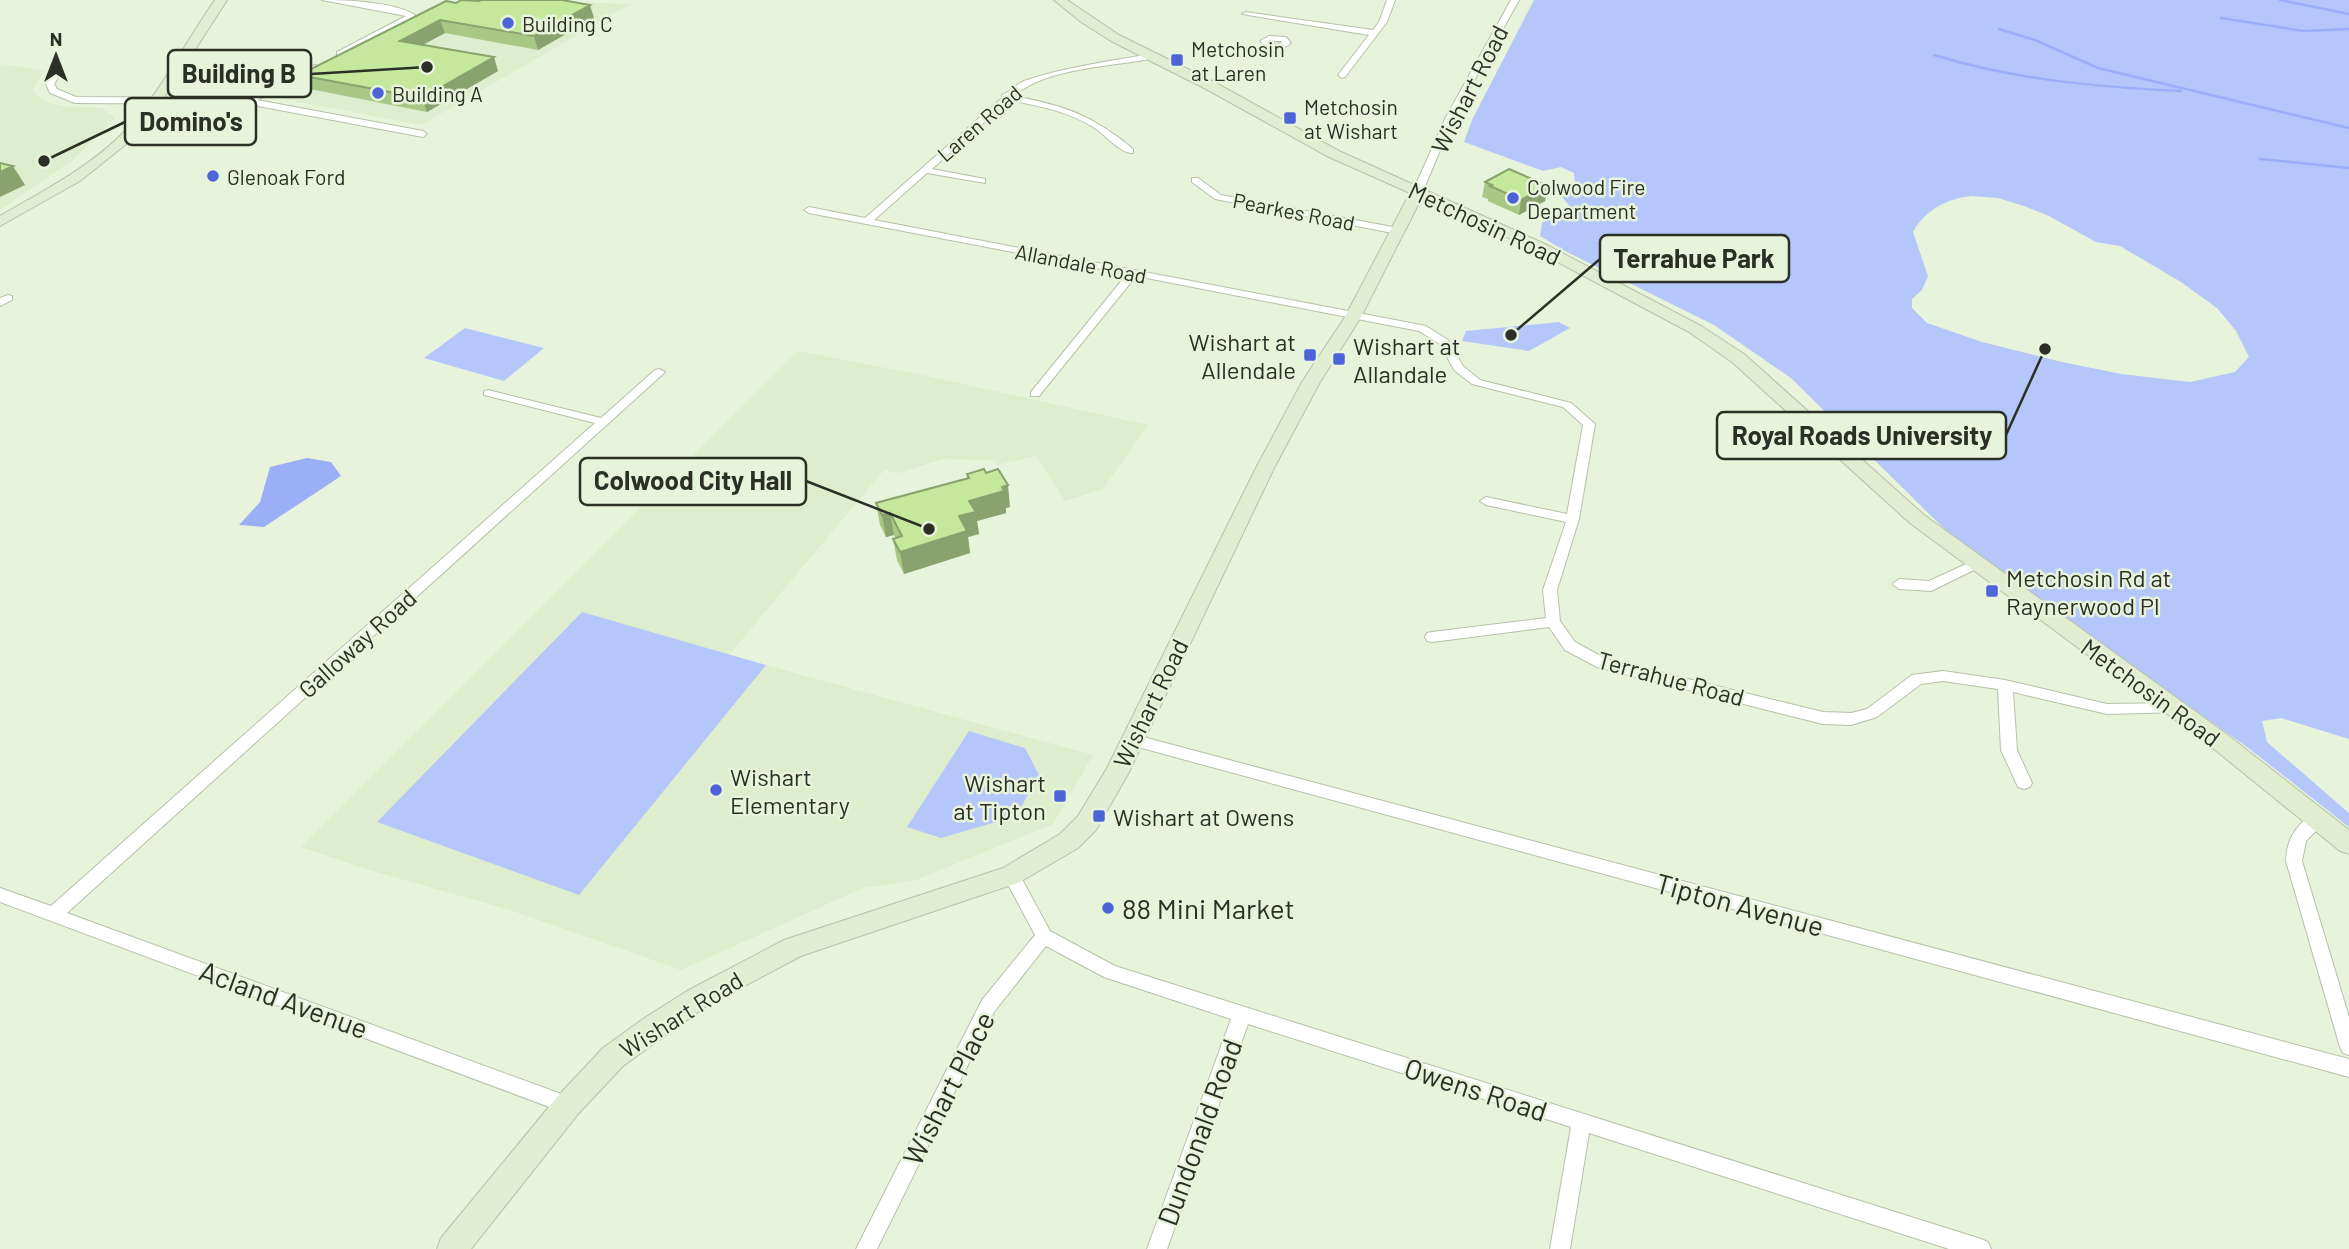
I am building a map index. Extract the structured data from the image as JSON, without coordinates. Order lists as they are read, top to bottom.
{
  "streets": {
    "main road": ["Wishart Road", "Metchosin Road"],
    "street": [
      "Laren Road",
      "Pearkes Road",
      "Allandale Road",
      "Galloway Road",
      "Terrahue Road",
      "Tipton Avenue",
      "Acland Avenue",
      "Wishart Place",
      "Owens Road",
      "Dundonald Road"
    ]
  },
  "crossings": [
    ["Wishart Road", "Pearkes Road"],
    ["Wishart Road", "Metchosin Road"],
    ["Wishart Road", "Allandale Road"],
    ["Wishart Road", "Tipton Avenue"],
    ["Wishart Road", "Acland Avenue"],
    ["Laren Road", "Metchosin Road"],
    ["Laren Road", "Allandale Road"],
    ["Metchosin Road", "Terrahue Road"],
    ["Galloway Road", "Acland Avenue"],
    ["Wishart Place", "Owens Road"],
    ["Owens Road", "Dundonald Road"]
  ],
  "places": {
    "other": [
      "Building C",
      "Building B",
      "Building A",
      "Domino's",
      "Glenoak Ford",
      "Colwood Fire Department",
      "Terrahue Park",
      "Royal Roads University",
      "Colwood City Hall",
      "Wishart Elementary",
      "88 Mini Market"
    ],
    "transit": [
      "Metchosin at Laren",
      "Metchosin at Wishart",
      "Wishart at Allendale",
      "Wishart at Allandale",
      "Metchosin Rd at Raynerwood Pl",
      "Wishart at Tipton",
      "Wishart at Owens"
    ]
  },
  "north": "top"
}
